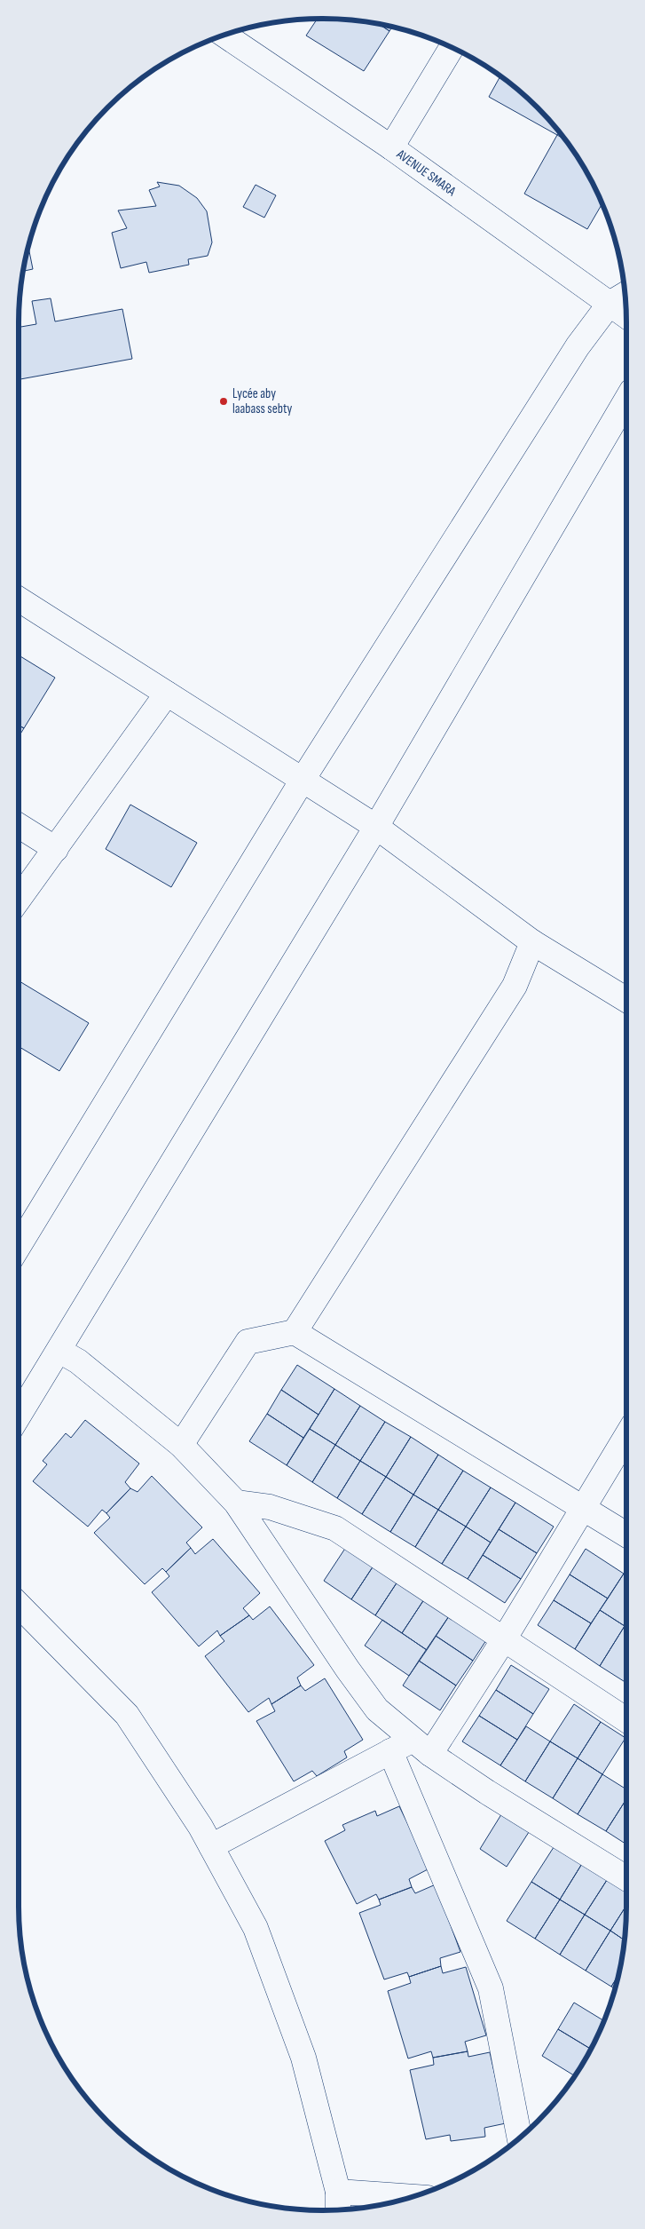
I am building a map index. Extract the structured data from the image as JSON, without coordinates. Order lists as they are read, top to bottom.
{
  "streets": {
    "street": ["AVENUE SMARA"]
  },
  "places": ["Lycée aby laabass sebty"]
}
